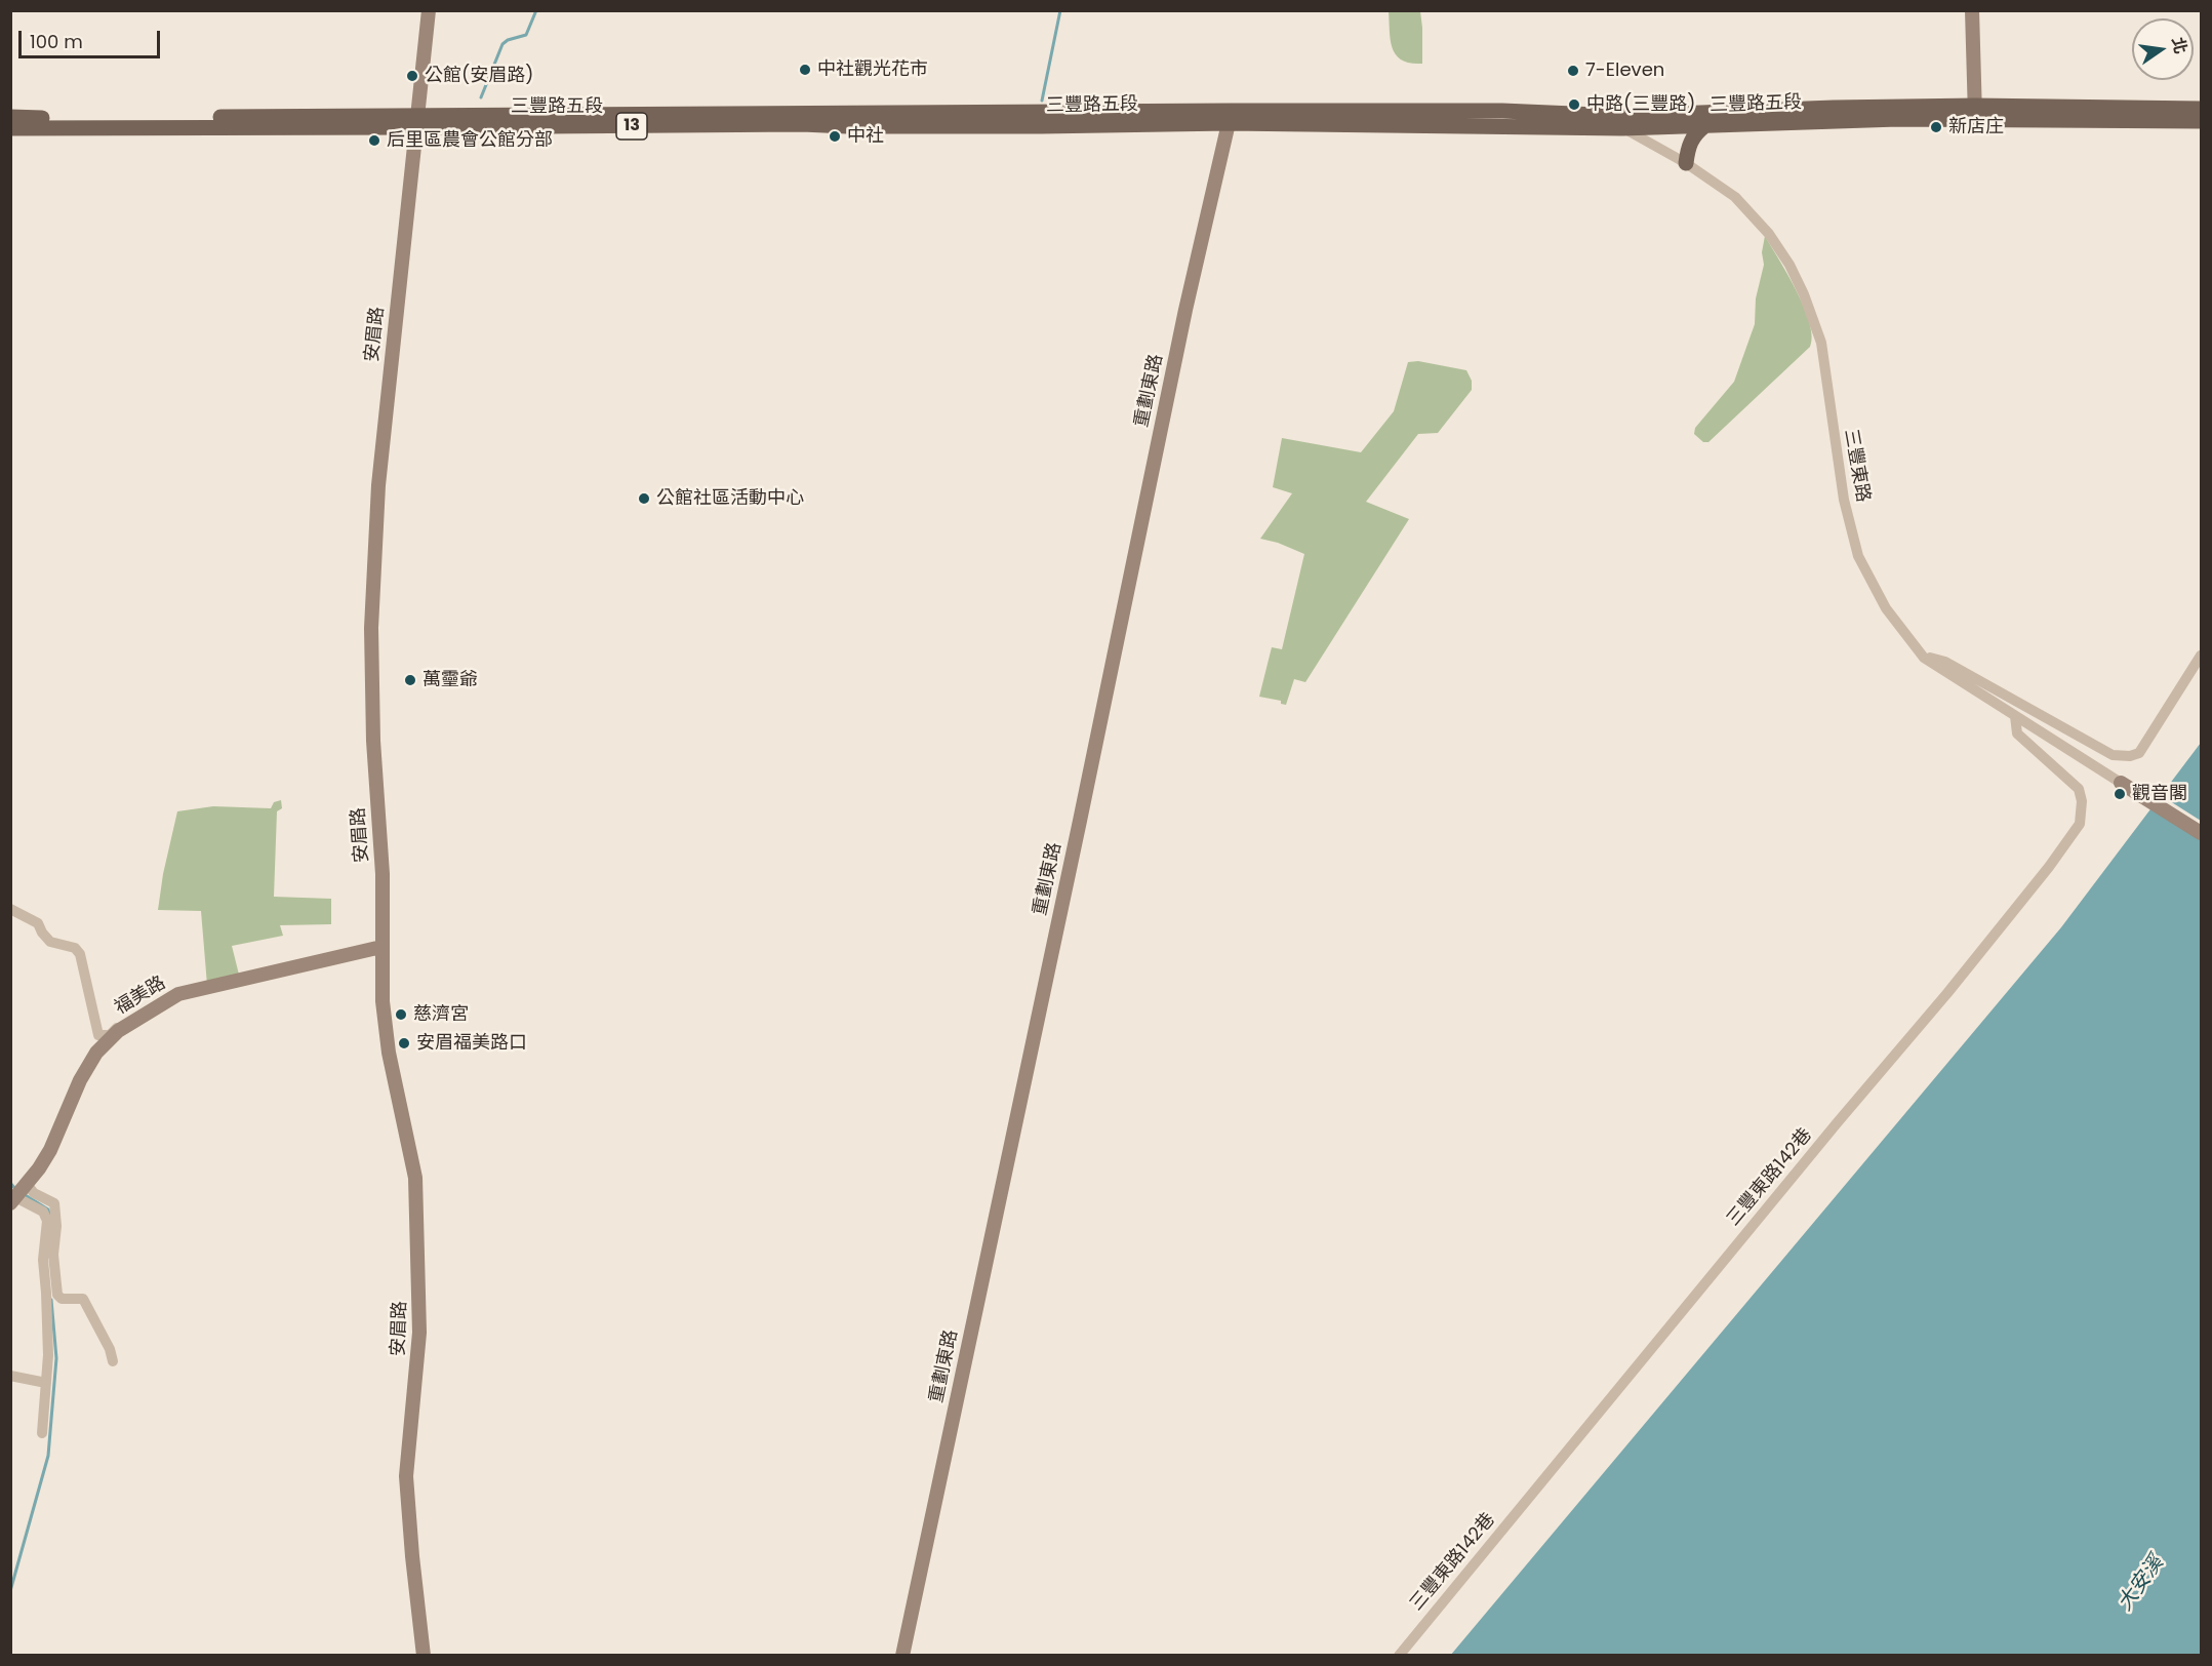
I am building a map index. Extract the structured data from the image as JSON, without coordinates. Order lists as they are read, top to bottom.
{
  "streets": {
    "main road": ["三豐路五段", "13"],
    "street": [
      "安眉路",
      "重劃東路",
      "三豐東路",
      "福美路",
      "三豐東路142巷"
    ]
  },
  "crossings": [
    ["三豐路五段", "13"],
    ["三豐路五段", "安眉路"],
    ["三豐路五段", "重劃東路"],
    ["三豐路五段", "三豐東路"],
    ["安眉路", "福美路"],
    ["三豐東路", "三豐東路142巷"]
  ],
  "water": ["大安溪"],
  "places": [
    "中社觀光花市",
    "7-Eleven",
    "公館(安眉路)",
    "中路(三豐路)",
    "新店庄",
    "中社",
    "后里區農會公館分部",
    "公館社區活動中心",
    "萬𤫊爺",
    "觀音閣",
    "慈濟宮",
    "安眉福美路口"
  ],
  "scale_bar": "100 m",
  "north": "right"
}
